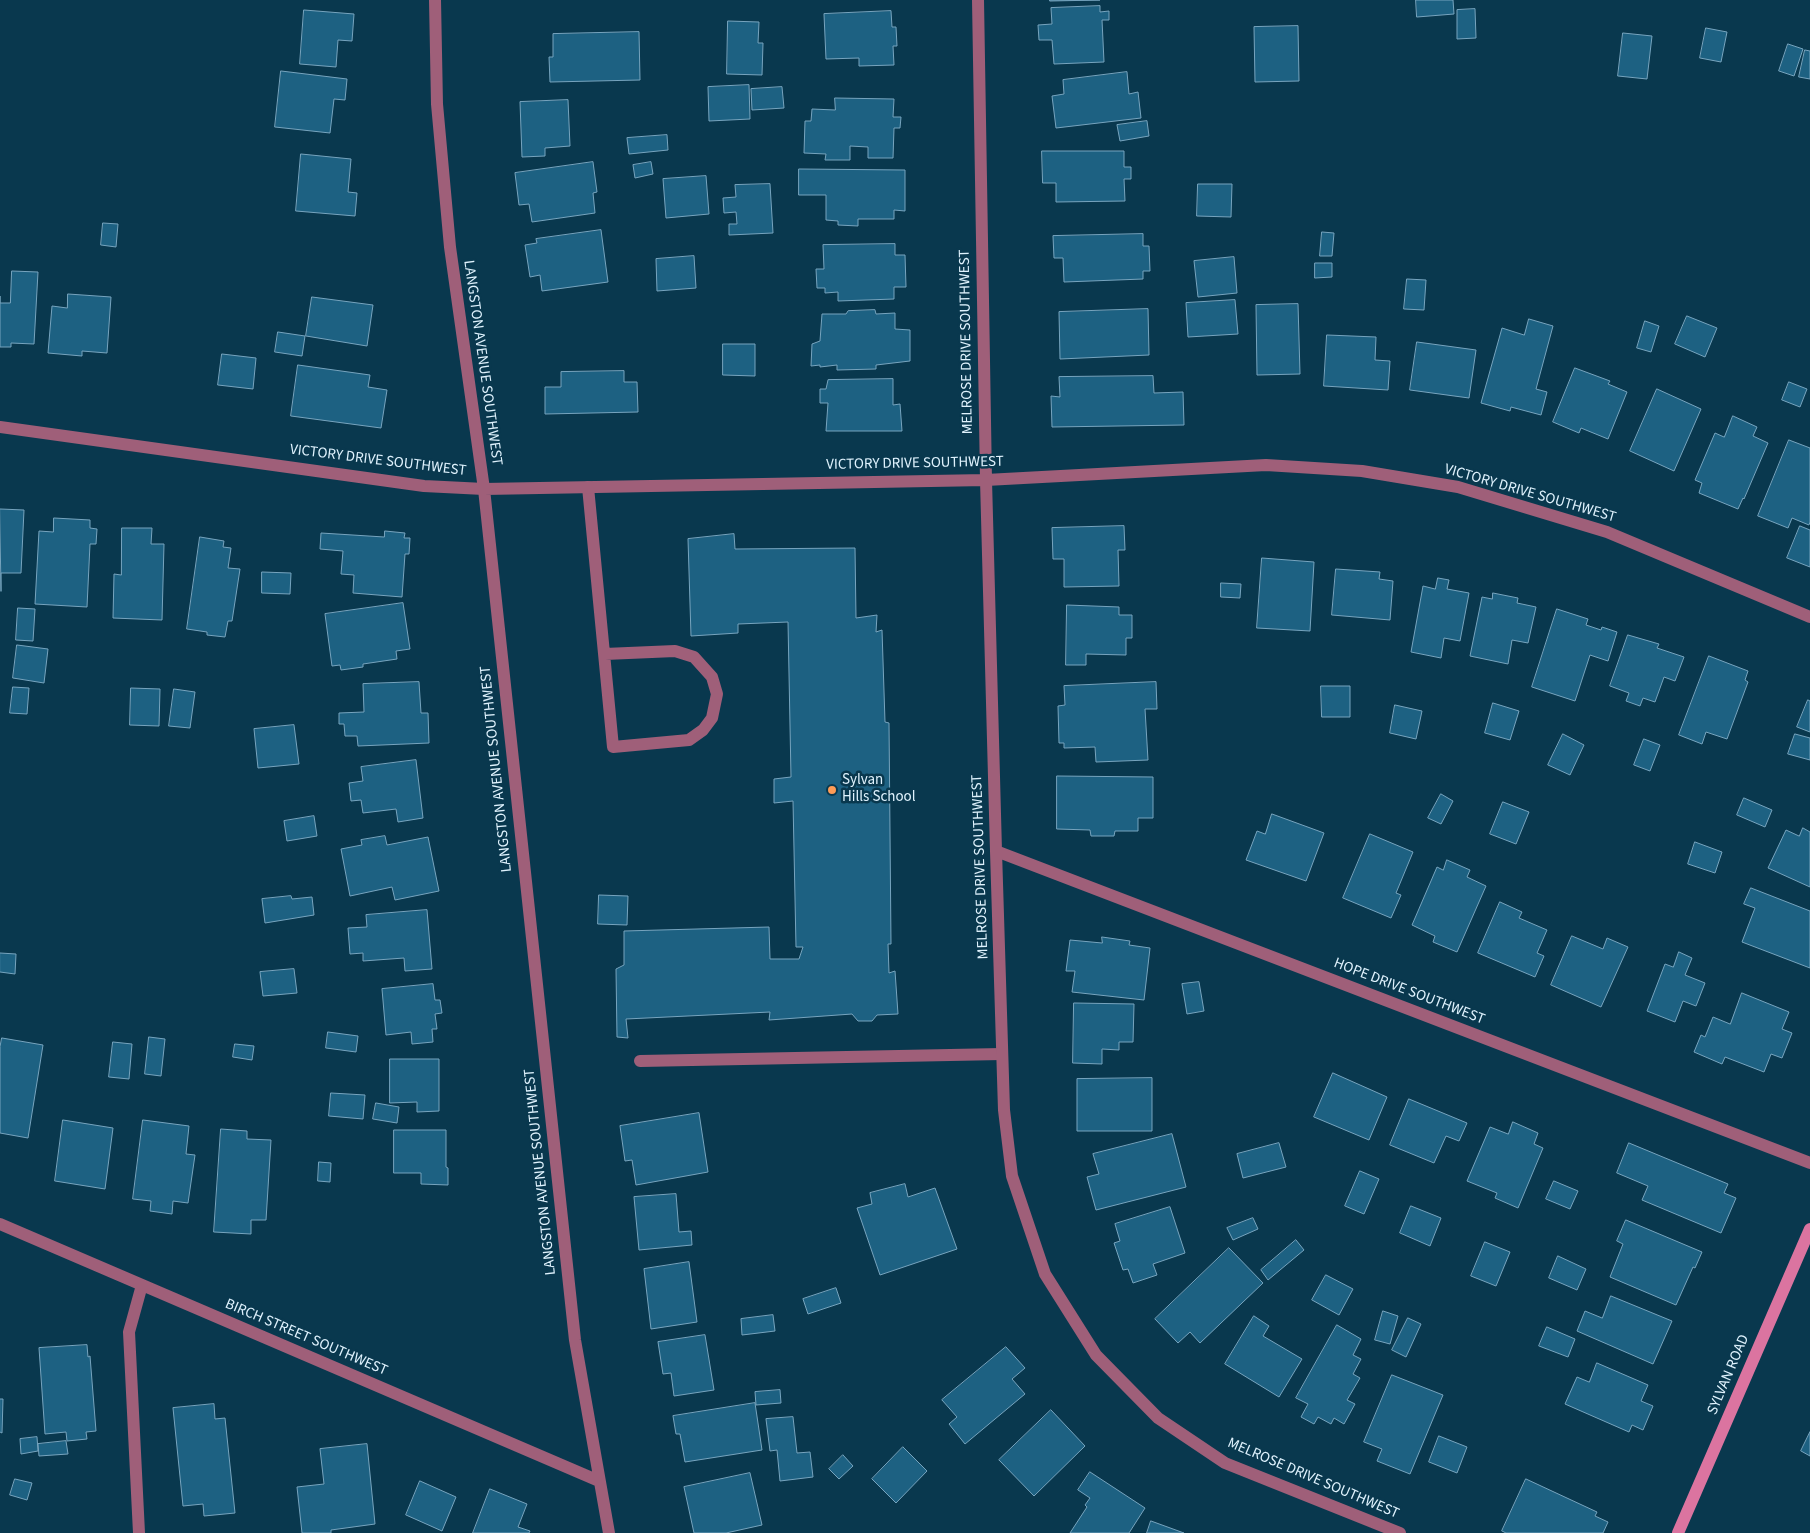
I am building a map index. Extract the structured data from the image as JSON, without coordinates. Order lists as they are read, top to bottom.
{
  "streets": {
    "main road": ["SYLVAN ROAD"],
    "street": [
      "MELROSE DRIVE SOUTHWEST",
      "LANGSTON AVENUE SOUTHWEST",
      "VICTORY DRIVE SOUTHWEST",
      "HOPE DRIVE SOUTHWEST",
      "BIRCH STREET SOUTHWEST"
    ]
  },
  "crossings": [
    ["MELROSE DRIVE SOUTHWEST", "VICTORY DRIVE SOUTHWEST"],
    ["MELROSE DRIVE SOUTHWEST", "HOPE DRIVE SOUTHWEST"],
    ["LANGSTON AVENUE SOUTHWEST", "VICTORY DRIVE SOUTHWEST"],
    ["LANGSTON AVENUE SOUTHWEST", "BIRCH STREET SOUTHWEST"]
  ],
  "places": ["Sylvan Hills School"]
}
